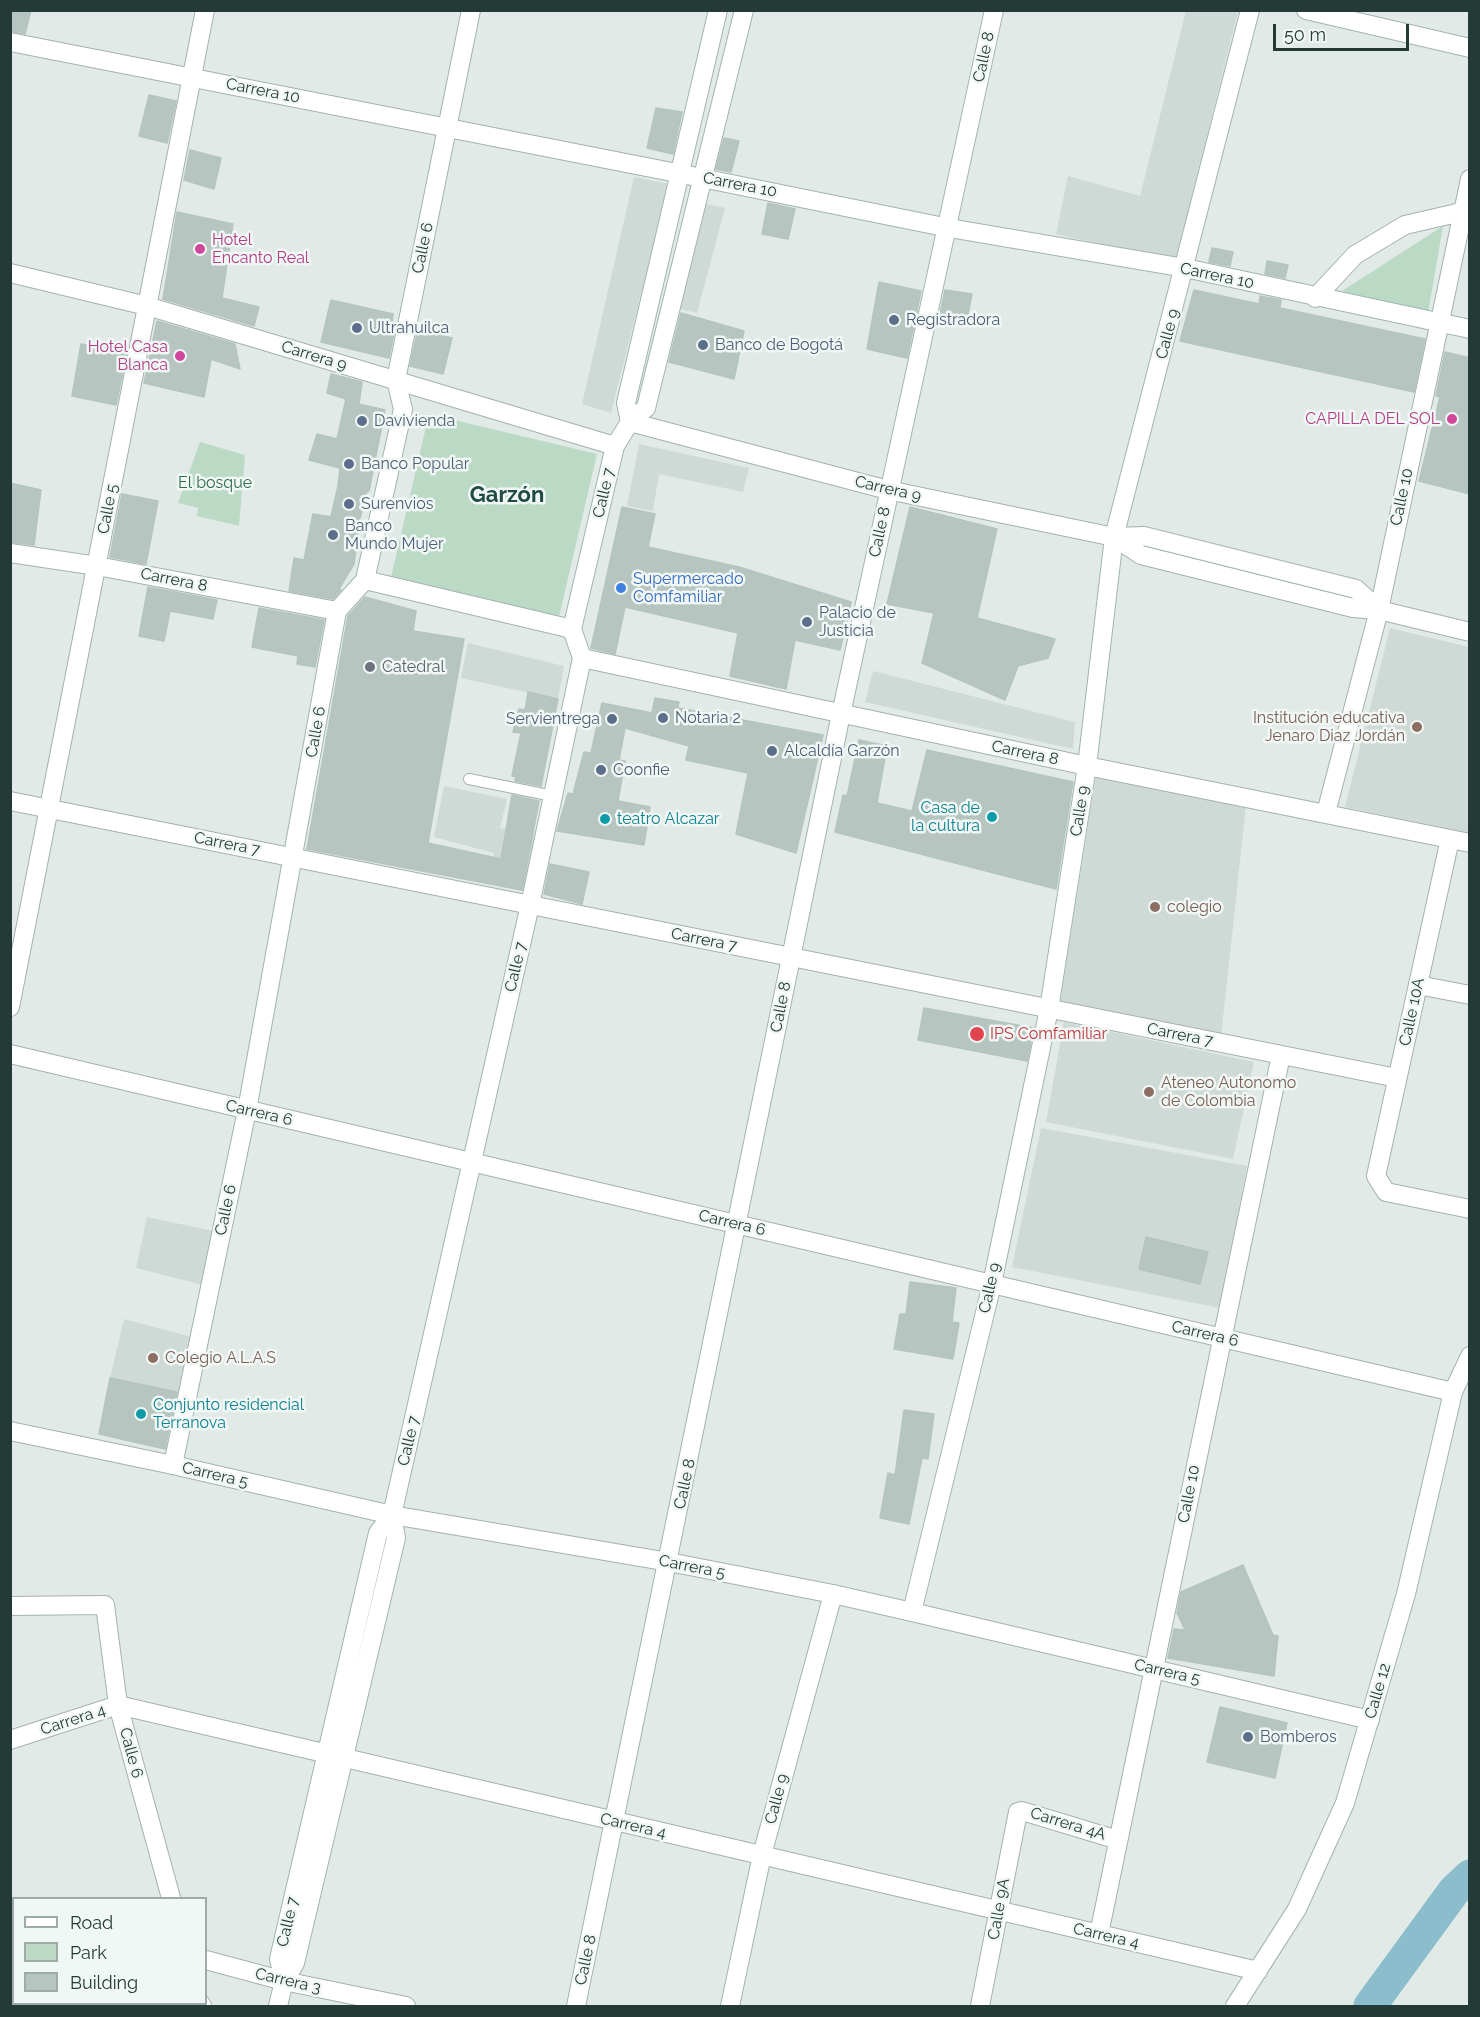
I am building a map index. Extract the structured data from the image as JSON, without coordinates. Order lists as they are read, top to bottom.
{
  "streets": {
    "street": [
      "Calle 8",
      "Carrera 10",
      "Calle 6",
      "Calle 9",
      "Carrera 9",
      "Calle 7",
      "Calle 10",
      "Calle 5",
      "Carrera 8",
      "Carrera 7",
      "Calle 10A",
      "Carrera 6",
      "Carrera 5",
      "Calle 12",
      "Carrera 4",
      "Carrera 4A",
      "Calle 9A",
      "Carrera 3"
    ]
  },
  "crossings": [
    ["Calle 8", "Carrera 10"],
    ["Calle 8", "Carrera 9"],
    ["Calle 8", "Carrera 8"],
    ["Calle 8", "Carrera 7"],
    ["Calle 8", "Carrera 6"],
    ["Calle 8", "Carrera 5"],
    ["Calle 8", "Carrera 4"],
    ["Carrera 10", "Calle 6"],
    ["Carrera 10", "Calle 9"],
    ["Carrera 10", "Calle 7"],
    ["Carrera 10", "Calle 10"],
    ["Carrera 10", "Calle 5"],
    ["Calle 6", "Carrera 9"],
    ["Calle 6", "Carrera 8"],
    ["Calle 6", "Carrera 7"],
    ["Calle 6", "Carrera 6"],
    ["Calle 6", "Carrera 5"],
    ["Calle 6", "Carrera 4"],
    ["Calle 9", "Carrera 9"],
    ["Calle 9", "Carrera 8"],
    ["Calle 9", "Carrera 7"],
    ["Calle 9", "Carrera 6"],
    ["Calle 9", "Carrera 5"],
    ["Calle 9", "Carrera 4"],
    ["Carrera 9", "Calle 7"],
    ["Carrera 9", "Calle 10"],
    ["Carrera 9", "Calle 5"],
    ["Calle 7", "Carrera 8"],
    ["Calle 7", "Carrera 7"],
    ["Calle 7", "Carrera 6"],
    ["Calle 7", "Carrera 5"],
    ["Calle 7", "Carrera 4"],
    ["Calle 7", "Carrera 3"],
    ["Calle 10", "Carrera 8"],
    ["Calle 10", "Carrera 7"],
    ["Calle 10", "Carrera 6"],
    ["Calle 10", "Carrera 5"],
    ["Calle 10", "Carrera 4"],
    ["Calle 10", "Carrera 4A"],
    ["Calle 5", "Carrera 8"],
    ["Calle 5", "Carrera 7"],
    ["Carrera 8", "Calle 10A"],
    ["Carrera 7", "Calle 10A"],
    ["Carrera 6", "Calle 12"],
    ["Carrera 5", "Calle 12"],
    ["Calle 12", "Carrera 4"],
    ["Carrera 4", "Calle 9A"],
    ["Carrera 4A", "Calle 9A"]
  ],
  "districts": ["Garzón"],
  "parks": ["El bosque"],
  "places": [
    "Hotel Encanto Real",
    "Registradora",
    "Ultrahuilca",
    "Banco de Bogotá",
    "Hotel Casa Blanca",
    "CAPILLA DEL SOL",
    "Davivienda",
    "Banco Popular",
    "Surenvios",
    "Banco Mundo Mujer",
    "Supermercado Comfamiliar",
    "Palacio de Justicia",
    "Catedral",
    "Notaria 2",
    "Servientrega",
    "Institución educativa Jenaro Diaz Jordán",
    "Alcaldía Garzón",
    "Coonfie",
    "Casa de la cultura",
    "teatro Alcazar",
    "colegio",
    "IPS Comfamiliar",
    "Ateneo Autonomo de Colombia",
    "Colegio A.L.A.S",
    "Conjunto residencial Terranova",
    "Bomberos"
  ],
  "legend": ["Road", "Park", "Building"],
  "scale_bar": "50 m"
}
